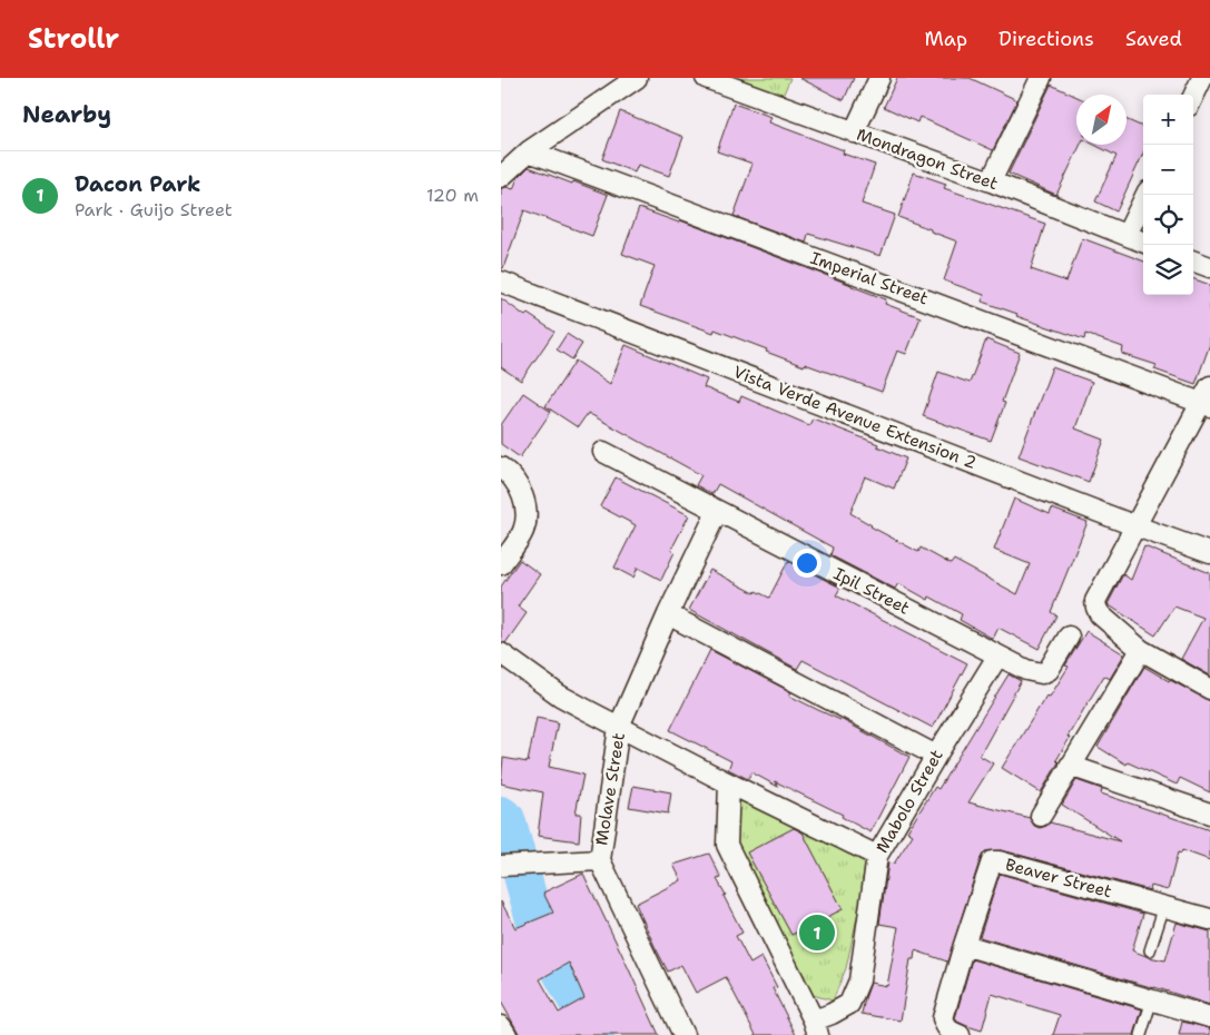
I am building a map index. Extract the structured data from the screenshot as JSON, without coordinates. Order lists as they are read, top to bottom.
{
  "streets": {
    "street": [
      "Mondragon Street",
      "Imperial Street",
      "Vista Verde Avenue Extension 2",
      "Ipil Street",
      "Molave Street",
      "Mabolo Street",
      "Beaver Street"
    ]
  },
  "crossings": [
    ["Ipil Street", "Molave Street"],
    ["Ipil Street", "Mabolo Street"]
  ],
  "north": "top right",
  "page": {
    "header": "Strollr",
    "nav": ["Map", "Directions", "Saved"],
    "heading": "Nearby",
    "map_buttons": ["+", "−"],
    "list": [
      {
        "mark": "1",
        "name": "Dacon Park",
        "note": "Park · Guijo Street",
        "value": "120 m"
      }
    ],
    "pins": "1"
  }
}
